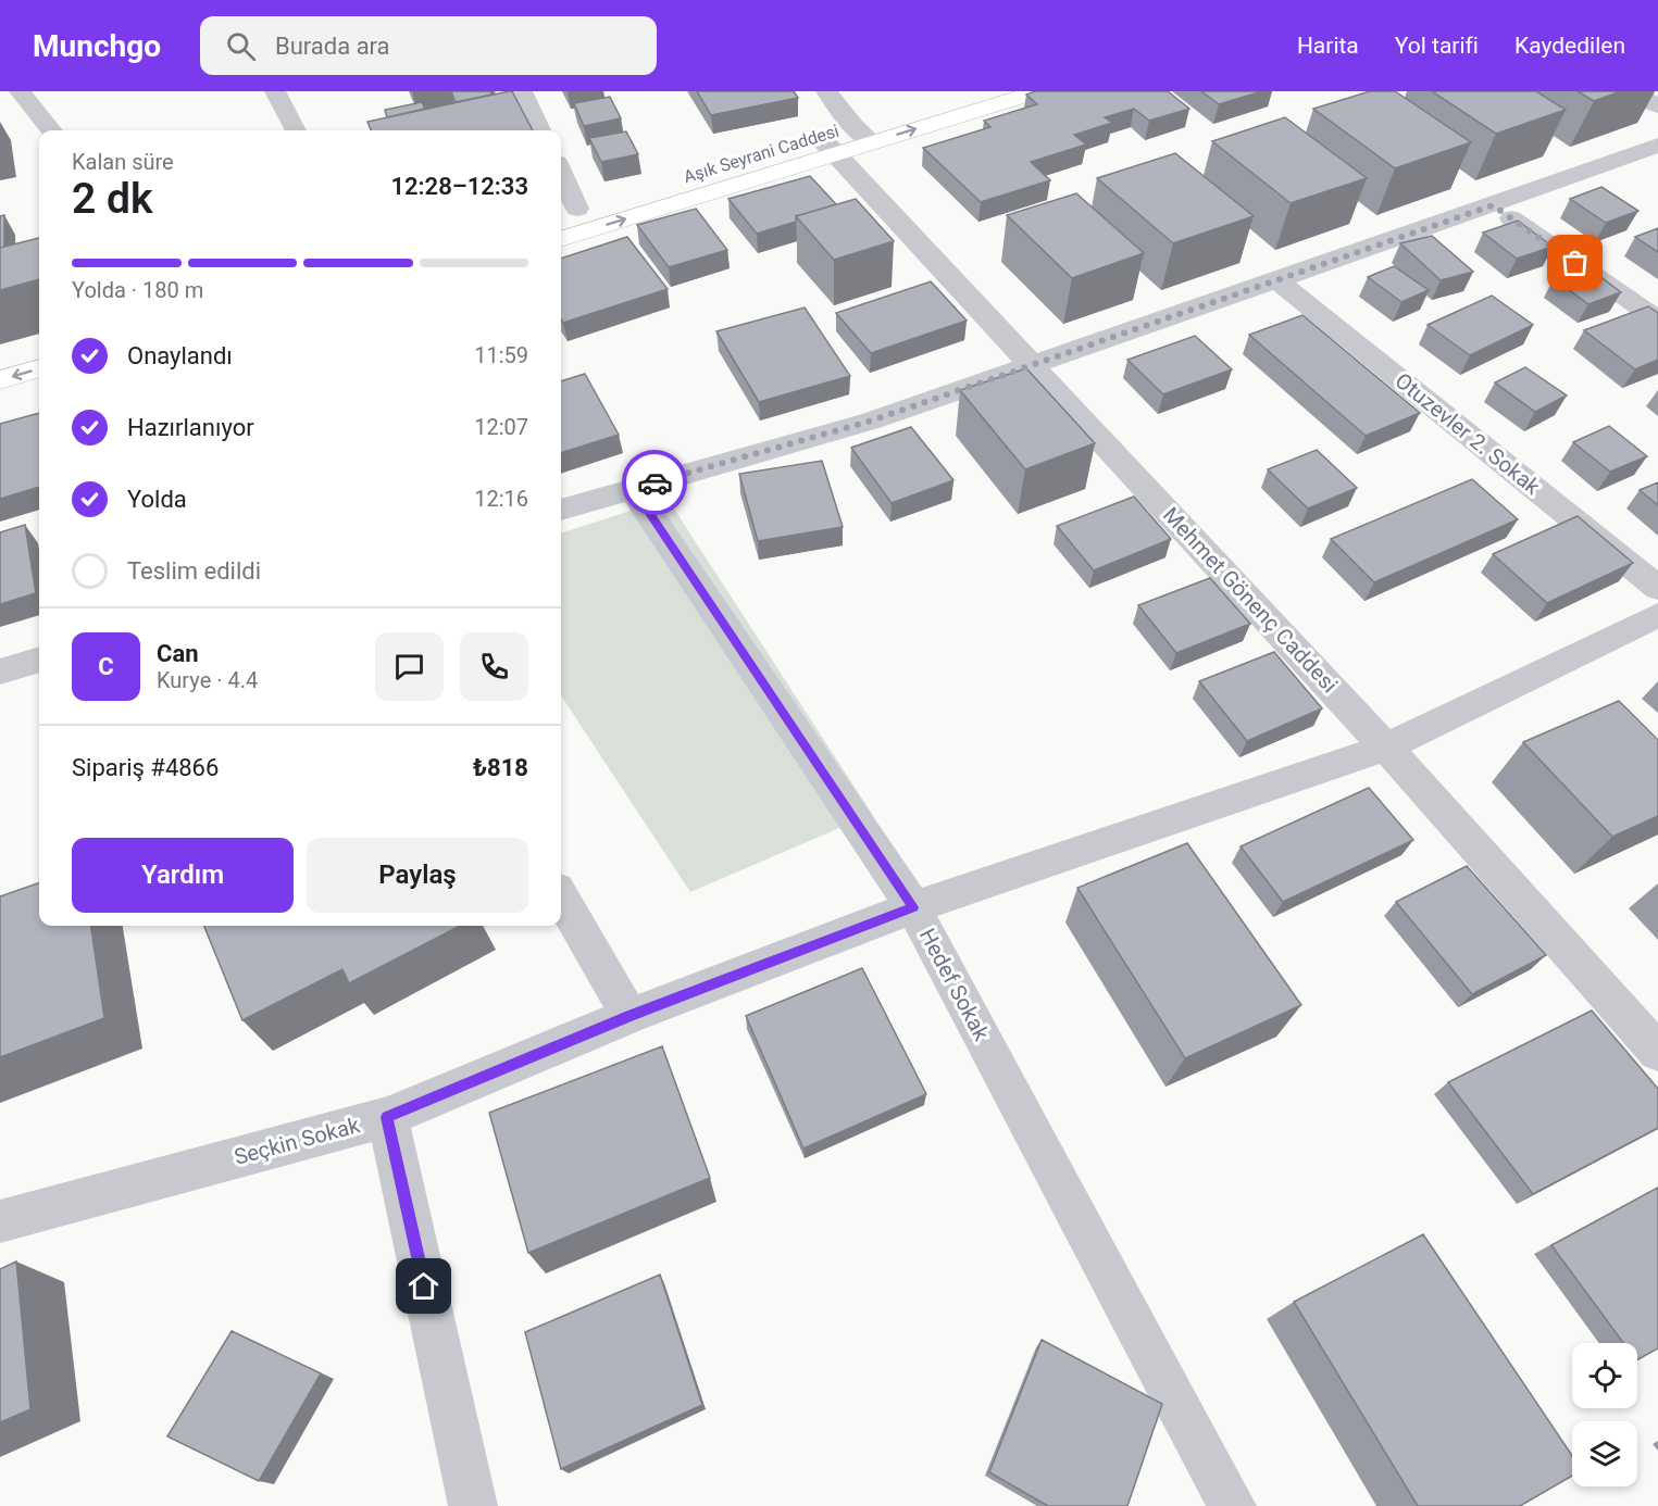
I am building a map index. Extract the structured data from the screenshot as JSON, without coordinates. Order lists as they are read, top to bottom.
{
  "streets": {
    "main road": ["Aşık Seyrani Caddesi"],
    "street": [
      "Otuzevler 2. Sokak",
      "Mehmet Gönenç Caddesi",
      "Hedef Sokak",
      "Seçkin Sokak"
    ]
  },
  "crossings": [
    ["Aşık Seyrani Caddesi", "Mehmet Gönenç Caddesi"],
    ["Mehmet Gönenç Caddesi", "Seçkin Sokak"],
    ["Hedef Sokak", "Seçkin Sokak"]
  ],
  "page": {
    "header": "Munchgo",
    "search": "Burada ara",
    "nav": ["Harita", "Yol tarifi", "Kaydedilen"],
    "heading": ["2 dk", "Kalan süre", "12:28–12:33"],
    "panel": [
      "Can",
      "Kurye · 4.4",
      "Sipariş #4866",
      "₺818"
    ],
    "bar": "Yolda · 180 m",
    "list": [
      ["Onaylandı", "11:59"],
      ["Hazırlanıyor", "12:07"],
      ["Yolda", "12:16"],
      "Teslim edildi"
    ],
    "round": "C",
    "buttons": ["Yardım", "Paylaş"]
  }
}
